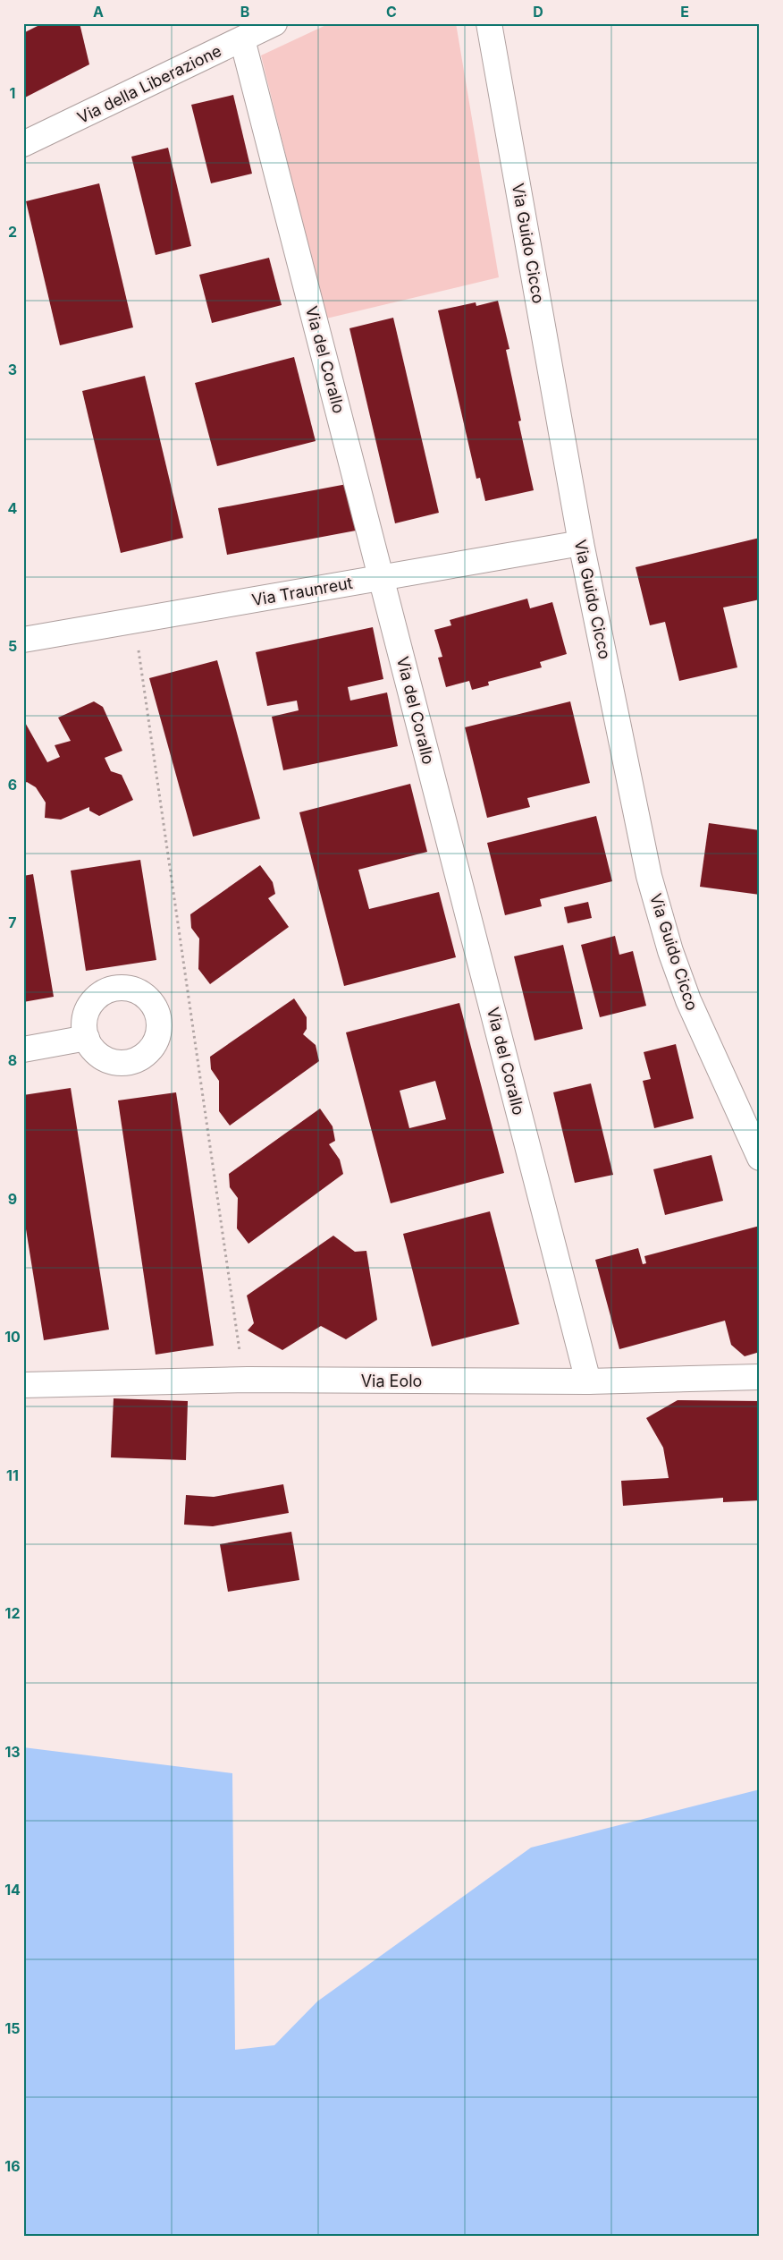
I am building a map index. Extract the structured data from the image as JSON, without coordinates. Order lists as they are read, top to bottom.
{
  "streets": {
    "street": [
      "Via della Liberazione",
      "Via Guido Cicco",
      "Via del Corallo",
      "Via Traunreut",
      "Via Eolo"
    ]
  },
  "crossings": [
    ["Via della Liberazione", "Via del Corallo"],
    ["Via Guido Cicco", "Via Traunreut"],
    ["Via del Corallo", "Via Traunreut"],
    ["Via del Corallo", "Via Eolo"]
  ],
  "grid": {
    "columns": [
      "A",
      "B",
      "C",
      "D",
      "E"
    ],
    "rows": [
      "1",
      "2",
      "3",
      "4",
      "5",
      "6",
      "7",
      "8",
      "9",
      "10",
      "11",
      "12",
      "13",
      "14",
      "15",
      "16"
    ]
  }
}
